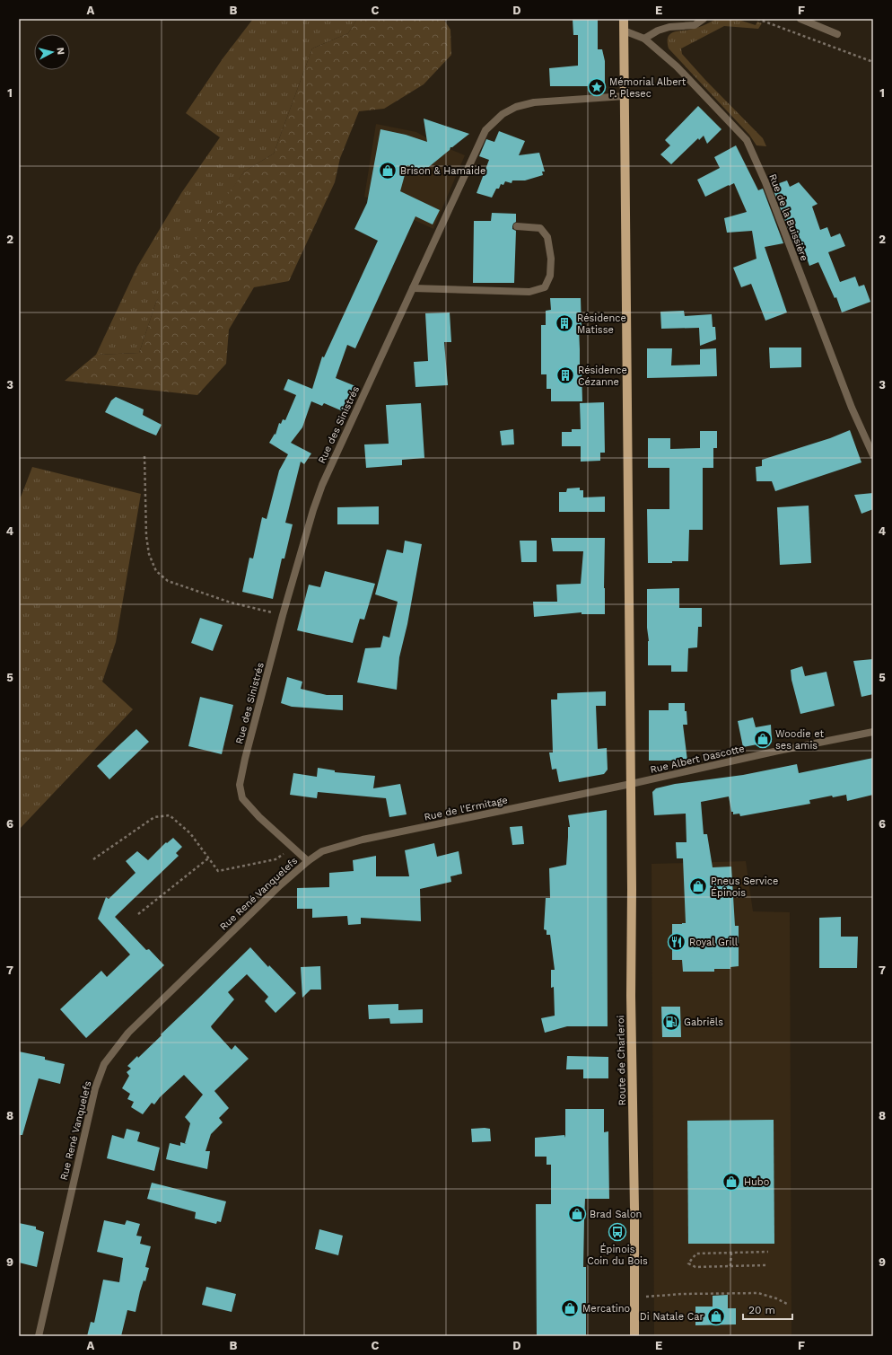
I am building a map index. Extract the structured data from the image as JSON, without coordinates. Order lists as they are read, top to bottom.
{
  "streets": {
    "main road": ["Route de Charleroi"],
    "street": [
      "Rue de la Buissière",
      "Rue des Sinistrés",
      "Rue Albert Dascotte",
      "Rue de l'Ermitage",
      "Rue René Vanquelefs"
    ]
  },
  "crossings": [
    ["Rue de la Buissière", "Route de Charleroi"],
    ["Rue des Sinistrés", "Rue de l'Ermitage"],
    ["Rue des Sinistrés", "Rue René Vanquelefs"],
    ["Rue des Sinistrés", "Route de Charleroi"],
    ["Rue Albert Dascotte", "Rue de l'Ermitage"],
    ["Rue Albert Dascotte", "Route de Charleroi"],
    ["Rue de l'Ermitage", "Rue René Vanquelefs"],
    ["Rue de l'Ermitage", "Route de Charleroi"]
  ],
  "places": {
    "place": ["Mémorial Albert P. Plesec"],
    "shop": [
      "Brison & Hamaide",
      "Woodie et ses amis",
      "Pneus Service Épinois",
      "Hubo",
      "Brad Salon",
      "Mercatino",
      "Di Natale Car"
    ],
    "building": ["Résidence Matisse", "Résidence Cézanne"],
    "restaurant": ["Royal Grill"],
    "fuel station": ["Gabriëls"],
    "bus stop": ["Épinois Coin du Bois"]
  },
  "scale_bar": "20 m",
  "north": "right",
  "grid": {
    "columns": [
      "A",
      "B",
      "C",
      "D",
      "E",
      "F"
    ],
    "rows": [
      "1",
      "2",
      "3",
      "4",
      "5",
      "6",
      "7",
      "8",
      "9"
    ]
  }
}
